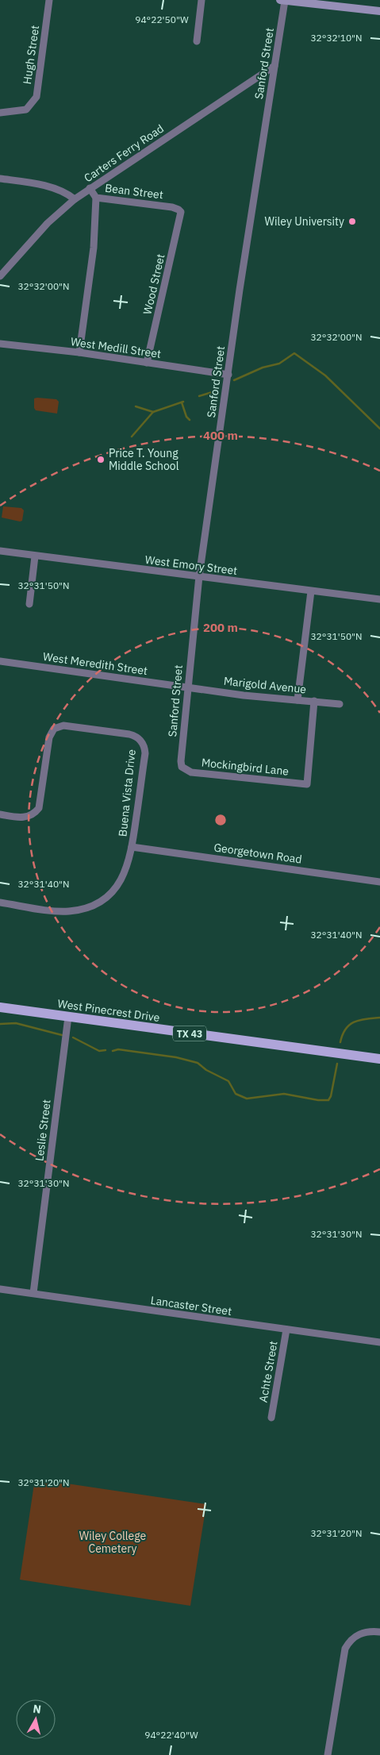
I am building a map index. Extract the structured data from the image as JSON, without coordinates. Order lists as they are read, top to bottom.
{
  "streets": {
    "main road": ["West Pinecrest Drive", "TX 43"],
    "street": [
      "Hugh Street",
      "Sanford Street",
      "Carters Ferry Road",
      "Bean Street",
      "Wood Street",
      "West Medill Street",
      "West Emory Street",
      "West Meredith Street",
      "Marigold Avenue",
      "Mockingbird Lane",
      "Buena Vista Drive",
      "Georgetown Road",
      "Leslie Street",
      "Lancaster Street",
      "Achte Street"
    ]
  },
  "crossings": [
    ["Sanford Street", "Carters Ferry Road"],
    ["Sanford Street", "West Medill Street"],
    ["Sanford Street", "West Emory Street"],
    ["Sanford Street", "West Meredith Street"],
    ["Sanford Street", "Marigold Avenue"],
    ["Sanford Street", "Mockingbird Lane"],
    ["Carters Ferry Road", "Bean Street"],
    ["Bean Street", "Wood Street"],
    ["Wood Street", "West Medill Street"],
    ["West Meredith Street", "Marigold Avenue"],
    ["Marigold Avenue", "Mockingbird Lane"],
    ["Buena Vista Drive", "Georgetown Road"],
    ["West Pinecrest Drive", "Leslie Street"],
    ["Leslie Street", "Lancaster Street"],
    ["Lancaster Street", "Achte Street"]
  ],
  "parks": ["Wiley College Cemetery"],
  "places": ["Wiley University", "Price T. Young Middle School"],
  "north": "top",
  "coordinates": [
    "94°22'50\"W",
    "32°32'10\"N",
    "32°32'00\"N",
    "32°31'50\"N",
    "32°31'40\"N",
    "32°31'30\"N",
    "32°31'20\"N",
    "94°22'40\"W"
  ],
  "rings": ["400 m", "200 m"]
}
